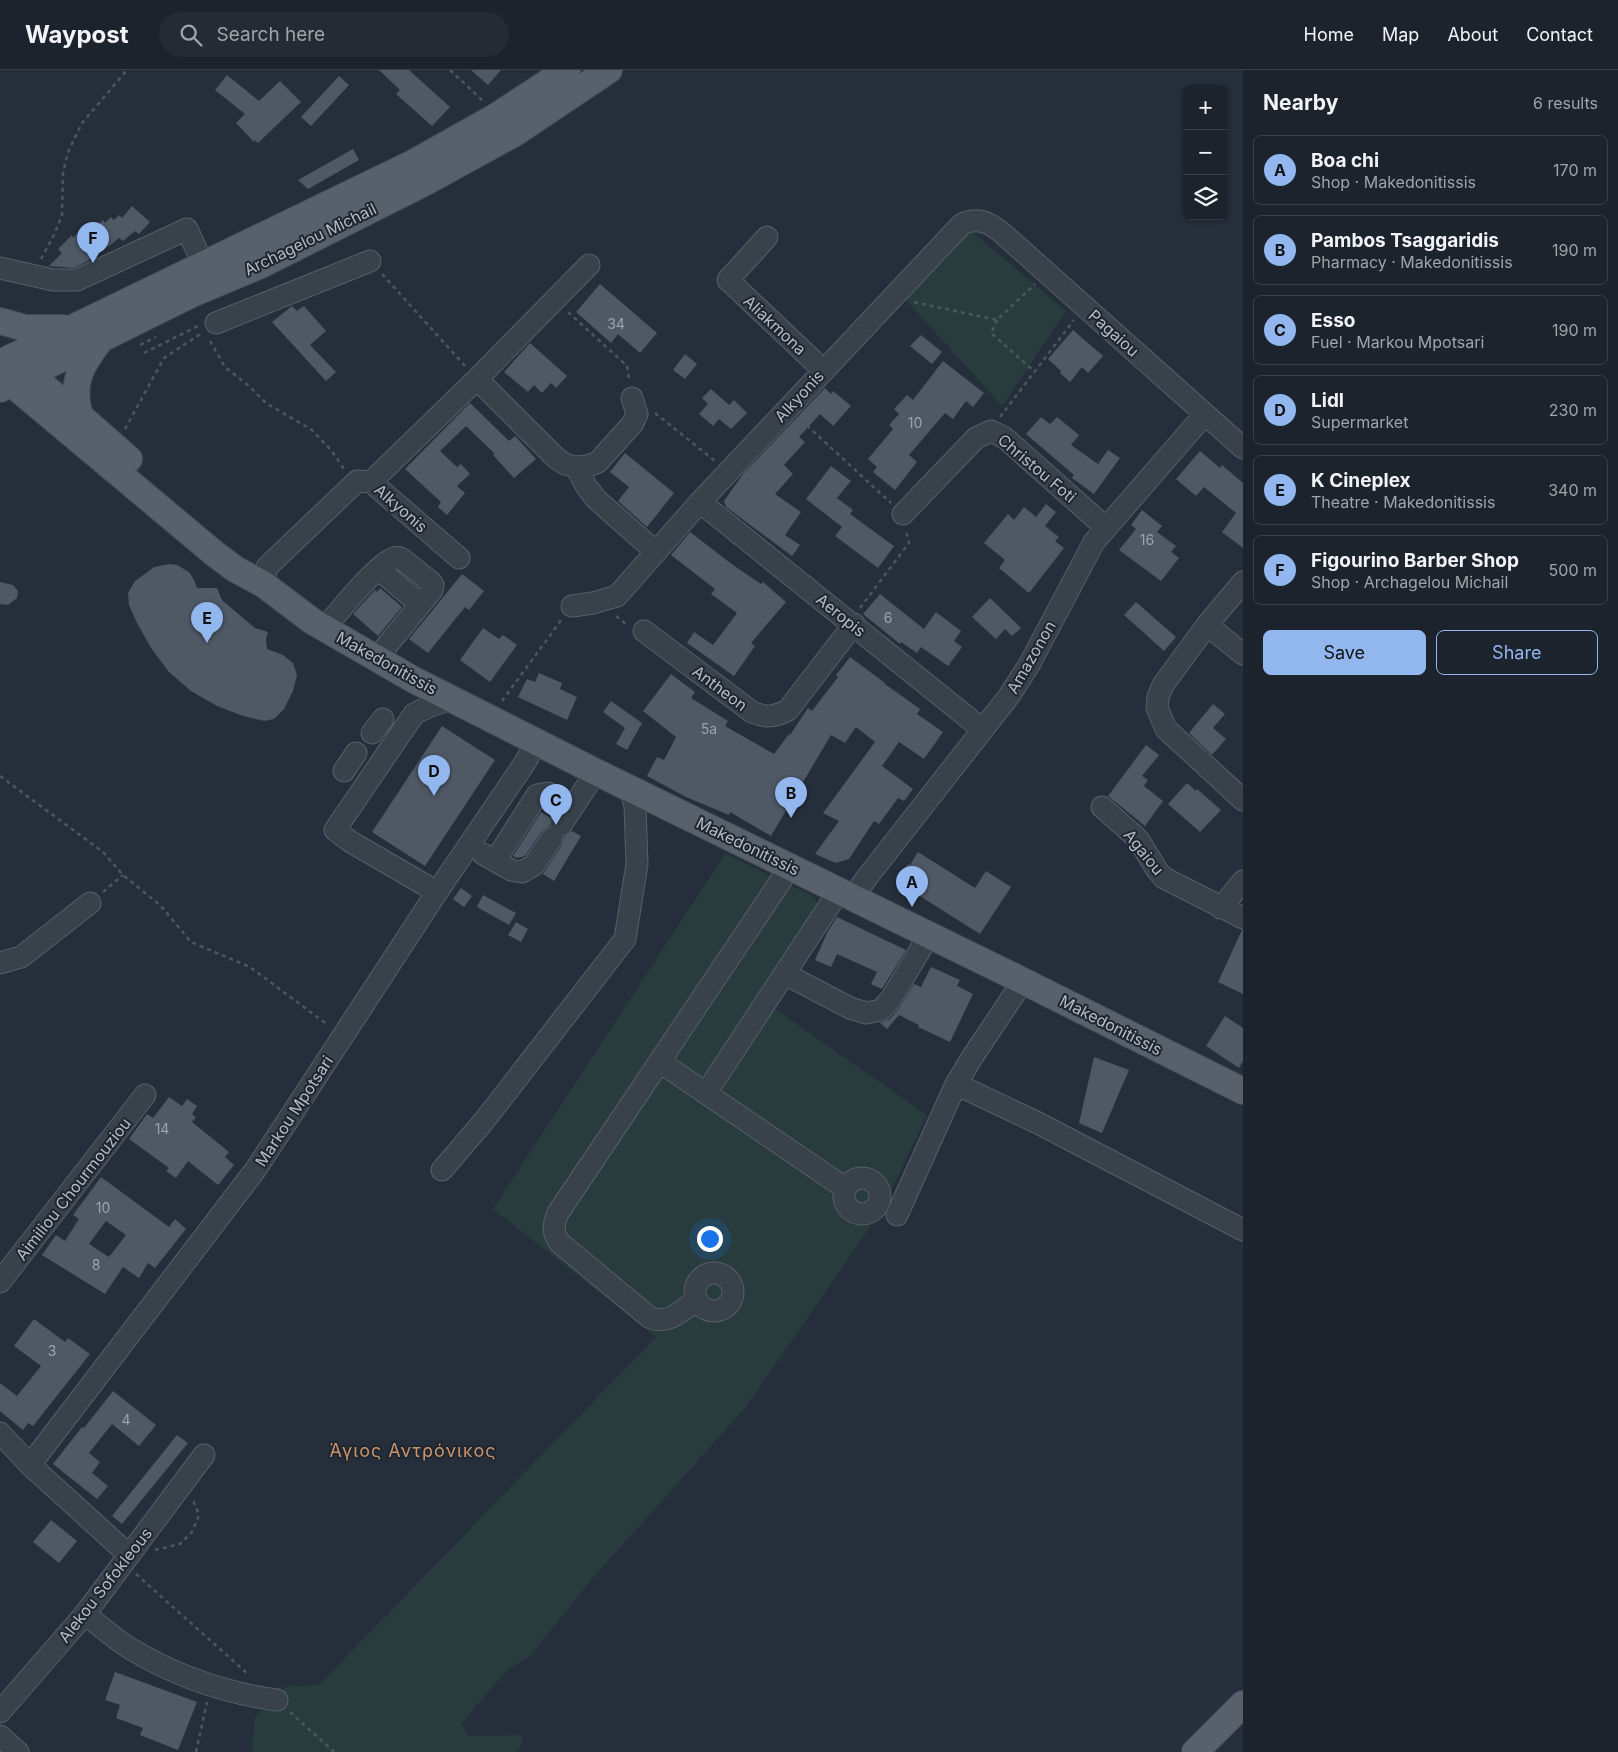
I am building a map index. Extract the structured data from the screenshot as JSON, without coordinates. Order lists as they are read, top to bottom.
{
  "streets": {
    "main road": ["Archagelou Michail", "Makedonitissis"],
    "street": [
      "Aliakmona",
      "Pagaiou",
      "Alkyonis",
      "Christou Foti",
      "Aeropis",
      "Amazonon",
      "Antheon",
      "Agaiou",
      "Markou Mpotsari",
      "Aimiliou Chourmouziou",
      "Alekou Sofokleous"
    ]
  },
  "crossings": [
    ["Archagelou Michail", "Makedonitissis"],
    ["Aliakmona", "Alkyonis"],
    ["Pagaiou", "Alkyonis"],
    ["Pagaiou", "Amazonon"],
    ["Alkyonis", "Aeropis"],
    ["Christou Foti", "Amazonon"],
    ["Aeropis", "Amazonon"],
    ["Aeropis", "Antheon"],
    ["Amazonon", "Makedonitissis"],
    ["Makedonitissis", "Markou Mpotsari"]
  ],
  "districts": ["Άγιος Αντρόνικος"],
  "house_numbers": [
    "34",
    "10",
    "16",
    "6",
    "5a",
    "14",
    "10",
    "8",
    "3",
    "4"
  ],
  "page": {
    "header": "Waypost",
    "search": "Search here",
    "nav": [
      "Home",
      "Map",
      "About",
      "Contact"
    ],
    "heading": ["Nearby", "6 results"],
    "map_buttons": ["+", "−"],
    "list": [
      {
        "mark": "A",
        "name": "Boa chi",
        "note": "Shop · Makedonitissis",
        "value": "170 m"
      },
      {
        "mark": "B",
        "name": "Pambos Tsaggaridis",
        "note": "Pharmacy · Makedonitissis",
        "value": "190 m"
      },
      {
        "mark": "C",
        "name": "Esso",
        "note": "Fuel · Markou Mpotsari",
        "value": "190 m"
      },
      {
        "mark": "D",
        "name": "Lidl",
        "note": "Supermarket",
        "value": "230 m"
      },
      {
        "mark": "E",
        "name": "K Cineplex",
        "note": "Theatre · Makedonitissis",
        "value": "340 m"
      },
      {
        "mark": "F",
        "name": "Figourino Barber Shop",
        "note": "Shop · Archagelou Michail",
        "value": "500 m"
      }
    ],
    "pins": [
      "F",
      "E",
      "D",
      "B",
      "C",
      "A"
    ],
    "buttons": ["Save", "Share"]
  }
}
